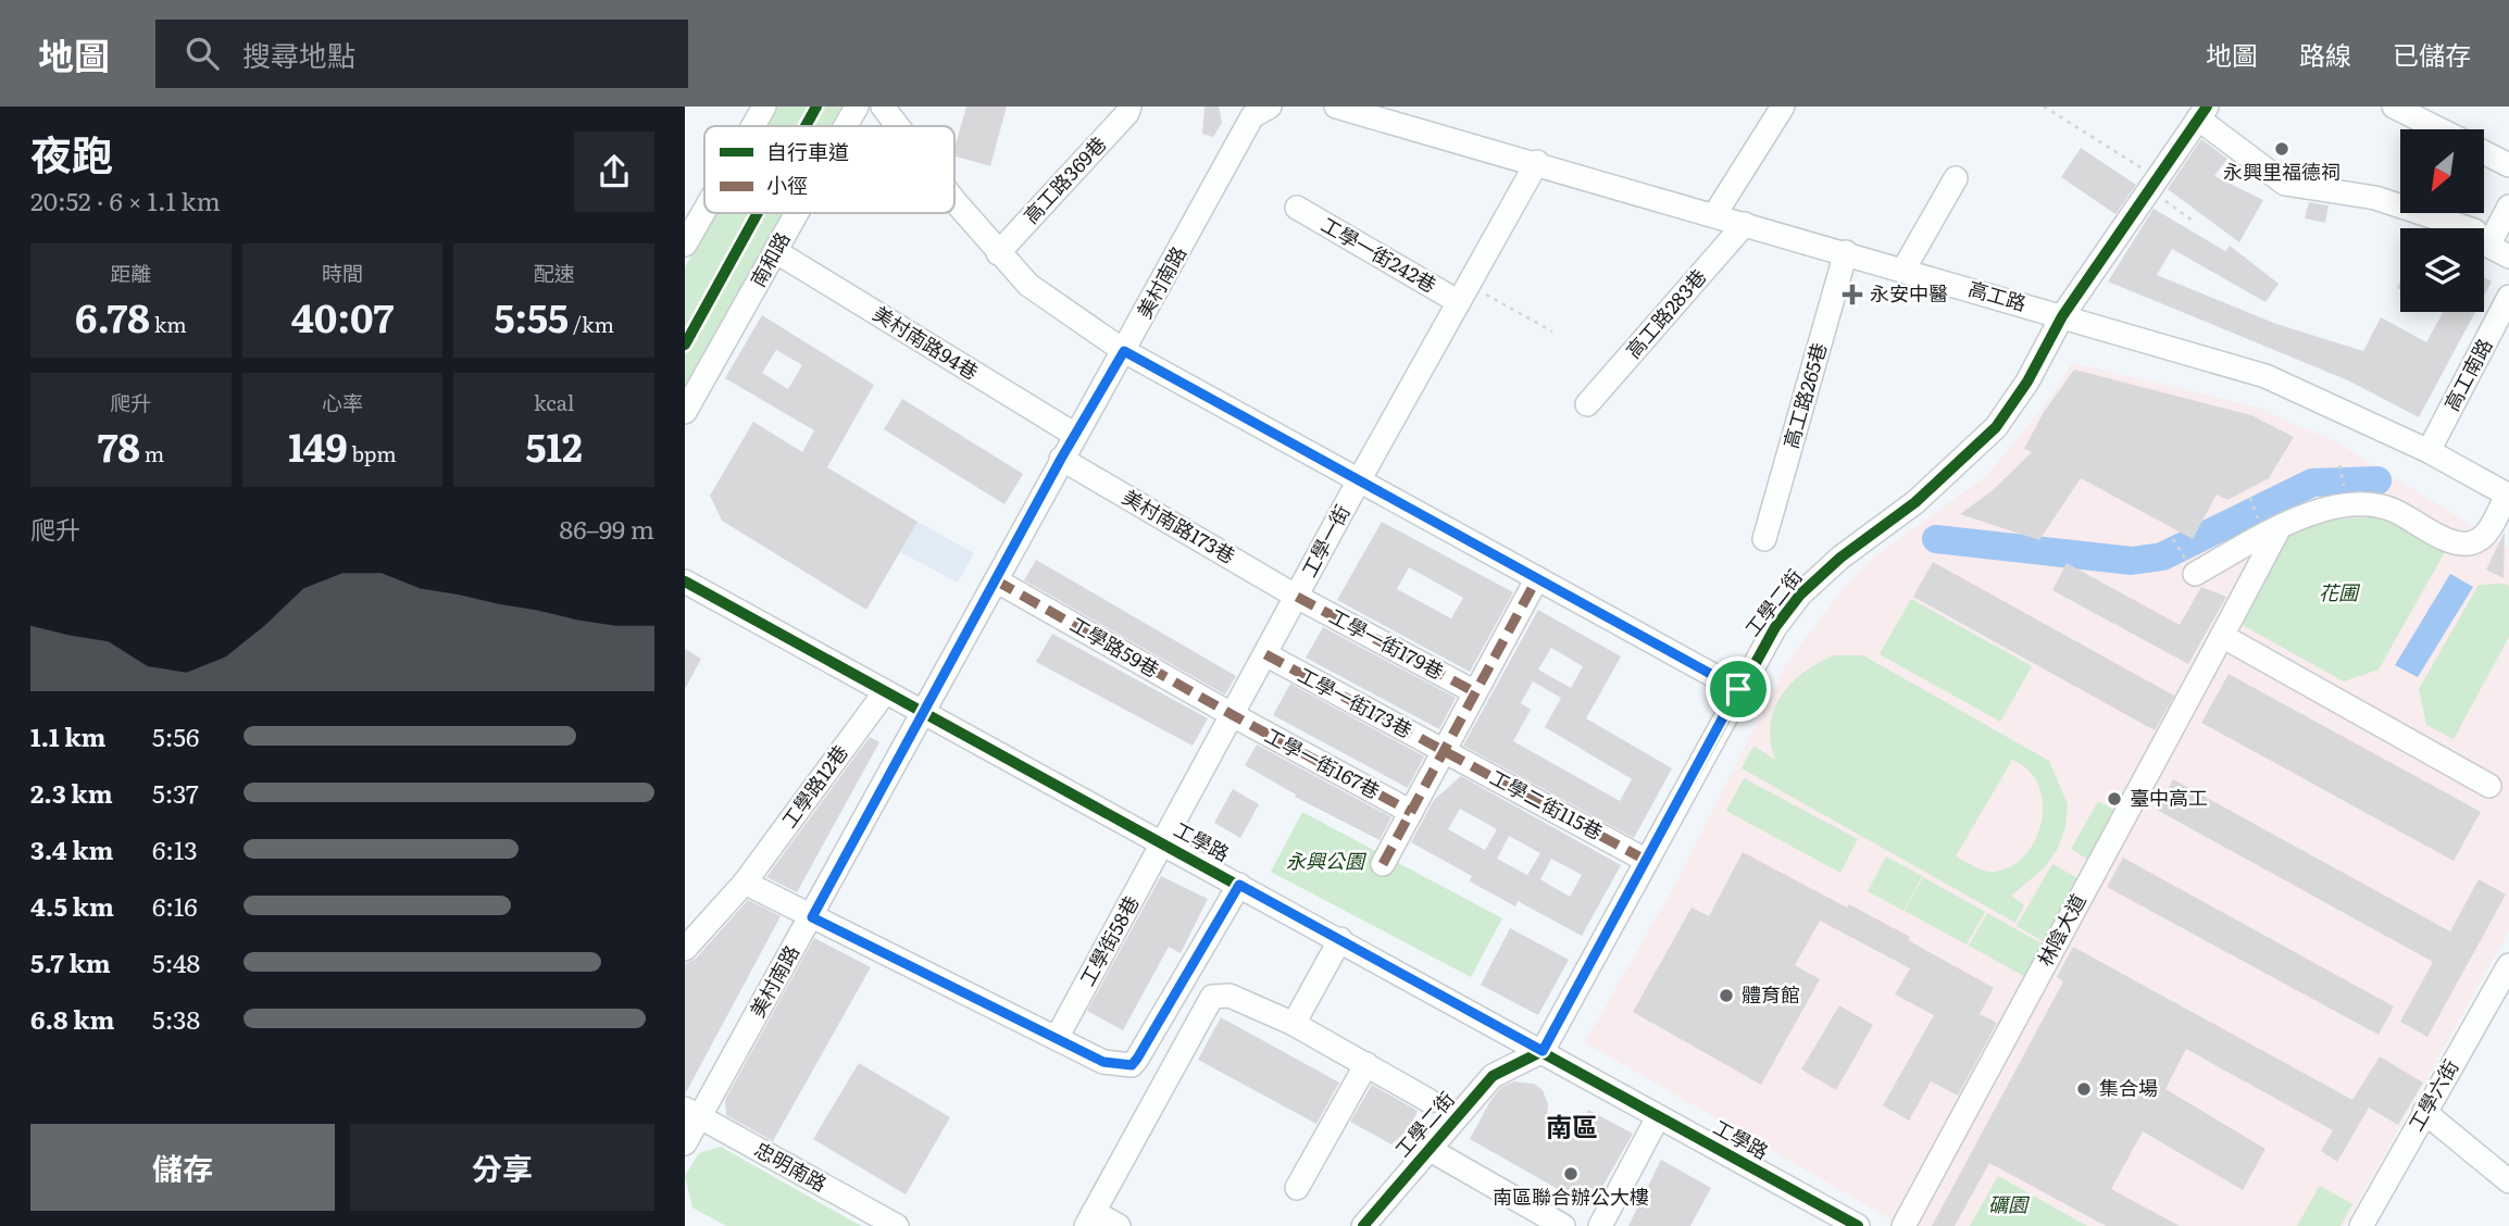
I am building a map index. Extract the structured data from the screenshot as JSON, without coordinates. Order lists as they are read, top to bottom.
{
  "streets": {
    "street": [
      "高工路369巷",
      "工學一街242巷",
      "南和路",
      "美村南路",
      "高工路",
      "高工路283巷",
      "美村南路94巷",
      "高工南路",
      "高工路265巷",
      "美村南路173巷",
      "工學一街",
      "工學二街",
      "工學一街179巷",
      "工學路59巷",
      "工學一街173巷",
      "工學一街167巷",
      "工學路12巷",
      "工學二街115巷",
      "工學路",
      "林陰大道",
      "工學街58巷",
      "工學六街",
      "忠明南路"
    ]
  },
  "crossings": [
    ["工學一街242巷", "工學一街"],
    ["南和路", "美村南路94巷"],
    ["美村南路", "美村南路94巷"],
    ["美村南路", "美村南路173巷"],
    ["美村南路", "工學路59巷"],
    ["美村南路", "工學路"],
    ["美村南路", "忠明南路"],
    ["高工路", "高工路283巷"],
    ["高工路", "高工南路"],
    ["高工路", "高工路265巷"],
    ["高工路", "工學一街"],
    ["高工路", "工學二街"],
    ["美村南路173巷", "工學一街"],
    ["美村南路173巷", "工學一街179巷"],
    ["工學一街", "工學一街179巷"],
    ["工學一街", "工學路59巷"],
    ["工學一街", "工學一街173巷"],
    ["工學一街", "工學一街167巷"],
    ["工學一街", "工學路"],
    ["工學一街", "工學街58巷"],
    ["工學二街", "工學二街115巷"],
    ["工學二街", "工學路"],
    ["工學路59巷", "工學一街167巷"],
    ["工學一街173巷", "工學二街115巷"],
    ["工學路12巷", "工學路"],
    ["工學路", "工學街58巷"]
  ],
  "districts": ["南區"],
  "parks": ["花圃", "永興公園", "礪園"],
  "places": {
    "other": [
      "永興里福德祠",
      "臺中高工",
      "體育館",
      "集合場",
      "南區聯合辦公大樓"
    ],
    "health": ["永安中醫"]
  },
  "legend": ["自行車道", "小徑"],
  "north": "bottom left",
  "page": {
    "header": "地圖",
    "search": "搜尋地點",
    "nav": ["地圖", "路線", "已儲存"],
    "heading": ["夜跑", "20:52 · 6 × 1.1 km"],
    "stats": [
      ["距離", "6.78 km"],
      ["時間", "40:07"],
      ["配速", "5:55 /km"],
      ["爬升", "78 m"],
      ["心率", "149 bpm"],
      ["kcal", "512"]
    ],
    "chart": ["爬升", "86–99 m"],
    "list": [
      {
        "name": "1.1 km",
        "note": "5:56"
      },
      {
        "name": "2.3 km",
        "note": "5:37"
      },
      {
        "name": "3.4 km",
        "note": "6:13"
      },
      {
        "name": "4.5 km",
        "note": "6:16"
      },
      {
        "name": "5.7 km",
        "note": "5:48"
      },
      {
        "name": "6.8 km",
        "note": "5:38"
      }
    ],
    "buttons": ["儲存", "分享"]
  }
}
